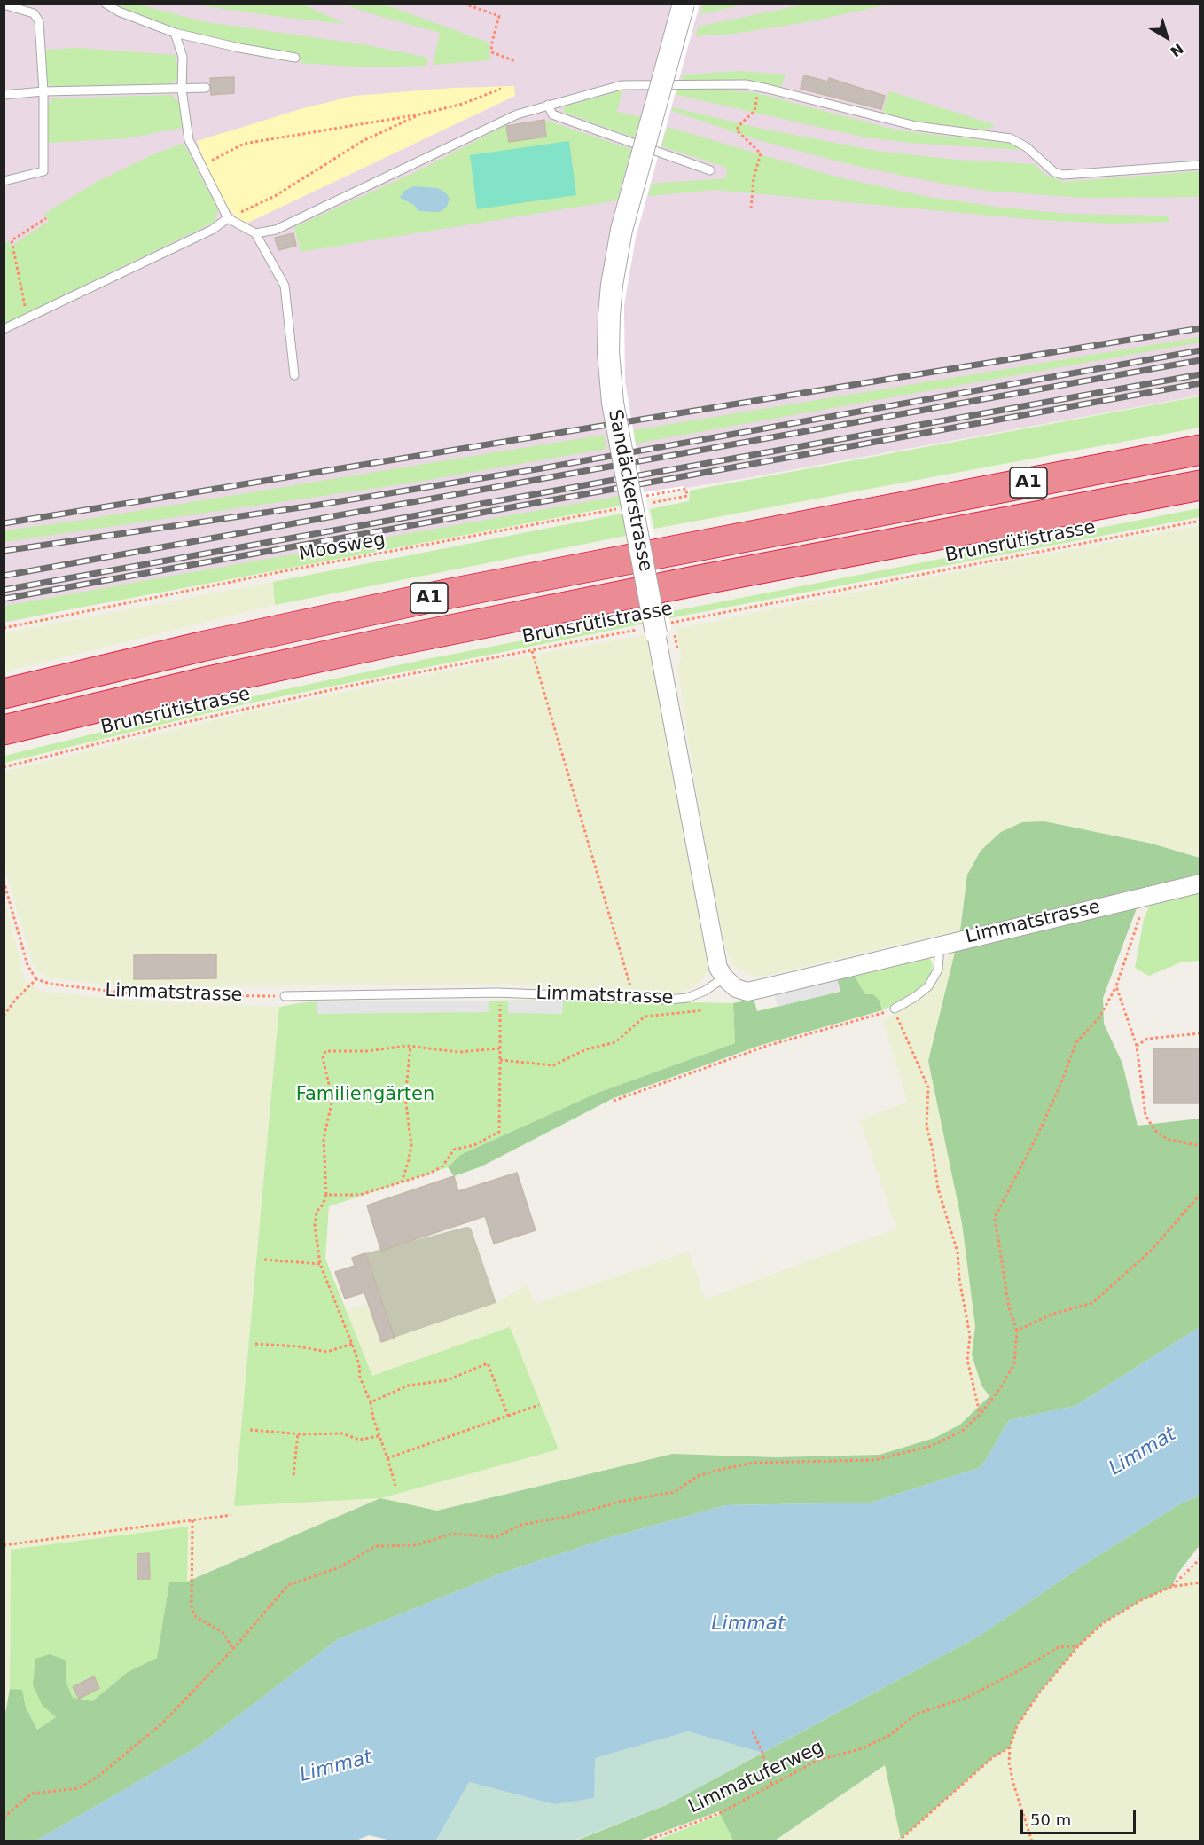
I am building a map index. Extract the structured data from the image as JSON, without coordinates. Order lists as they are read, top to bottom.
{
  "streets": {
    "highway": ["A1"],
    "street": ["Sandäckerstrasse", "Limmatstrasse"],
    "path": ["Brunsrütistrasse", "Moosweg", "Limmatuferweg"]
  },
  "crossings": [
    ["Sandäckerstrasse", "Brunsrütistrasse"],
    ["Sandäckerstrasse", "Limmatstrasse"]
  ],
  "water": ["Limmat"],
  "parks": ["Familiengärten"],
  "scale_bar": "50 m",
  "north": "bottom right"
}
